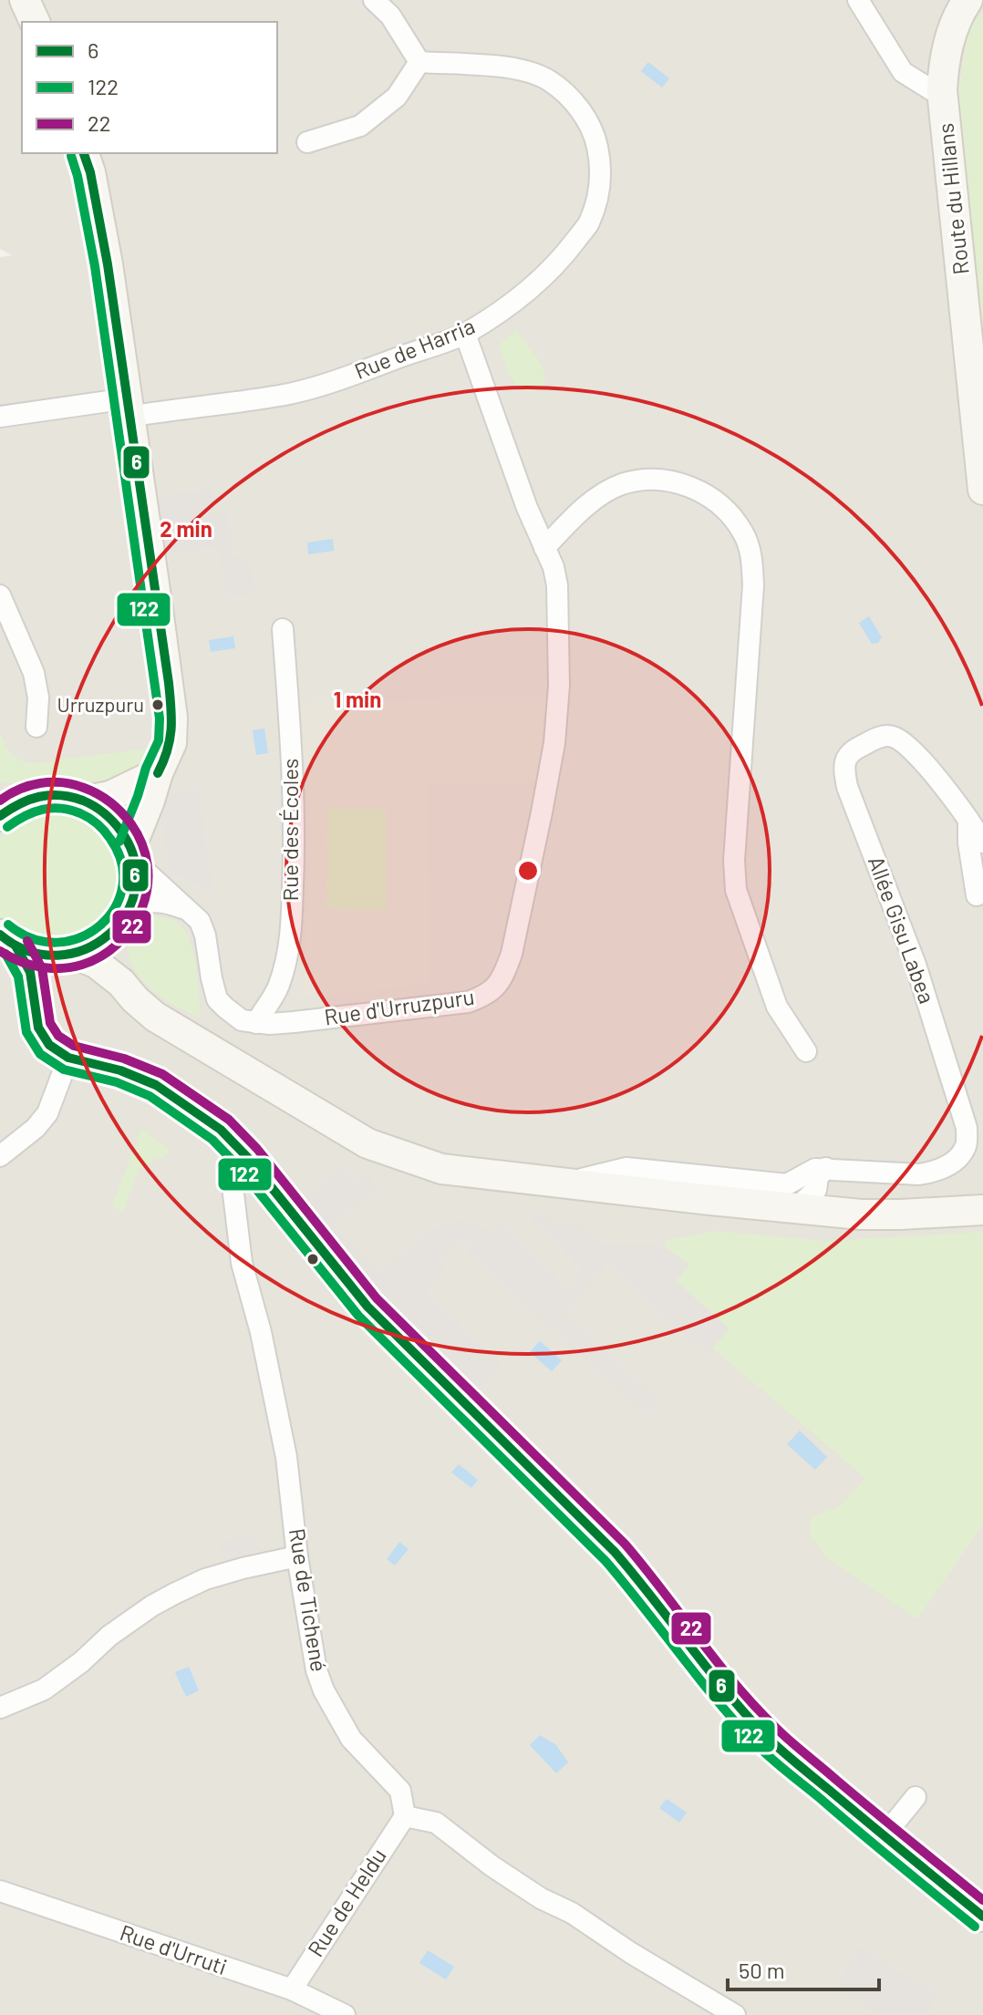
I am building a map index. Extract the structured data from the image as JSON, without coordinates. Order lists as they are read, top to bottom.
{
  "streets": {
    "street": [
      "Route du Hillans",
      "Rue de Harria",
      "Rue des Écoles",
      "Allée Gisu Labea",
      "Rue d'Urruzpuru",
      "Rue de Tichené",
      "Rue de Heldu",
      "Rue d'Urruti"
    ]
  },
  "crossings": [
    ["Rue de Harria", "Rue d'Urruzpuru"],
    ["Rue des Écoles", "Rue d'Urruzpuru"],
    ["Rue de Tichené", "Rue de Heldu"],
    ["Rue de Heldu", "Rue d'Urruti"]
  ],
  "places": ["Urruzpuru"],
  "lines": ["transit line 6", "transit line 122", "transit line 22"],
  "legend": ["6", "122", "22"],
  "scale_bar": "50 m",
  "rings": ["2 min", "1 min"]
}
